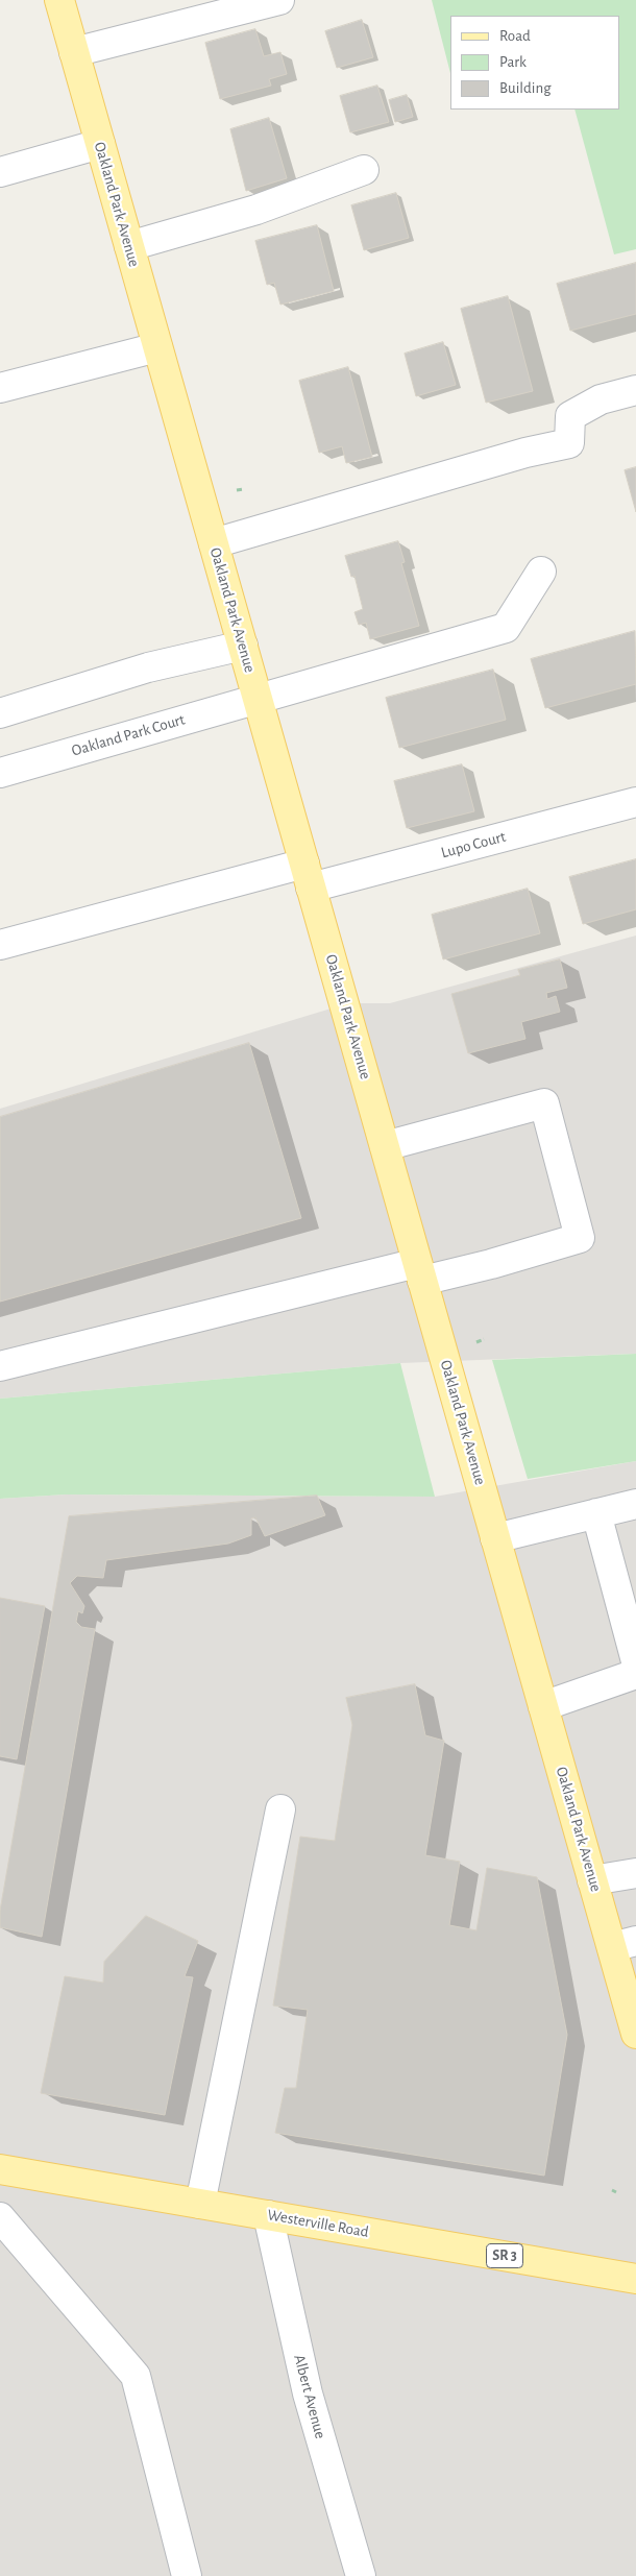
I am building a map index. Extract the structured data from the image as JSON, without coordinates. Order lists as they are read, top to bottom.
{
  "streets": {
    "main road": ["Oakland Park Avenue", "Westerville Road", "SR 3"],
    "street": ["Oakland Park Court", "Lupo Court", "Albert Avenue"]
  },
  "crossings": [
    ["Oakland Park Avenue", "Oakland Park Court"],
    ["Oakland Park Avenue", "Lupo Court"],
    ["Westerville Road", "Albert Avenue"]
  ],
  "legend": ["Road", "Park", "Building"]
}
